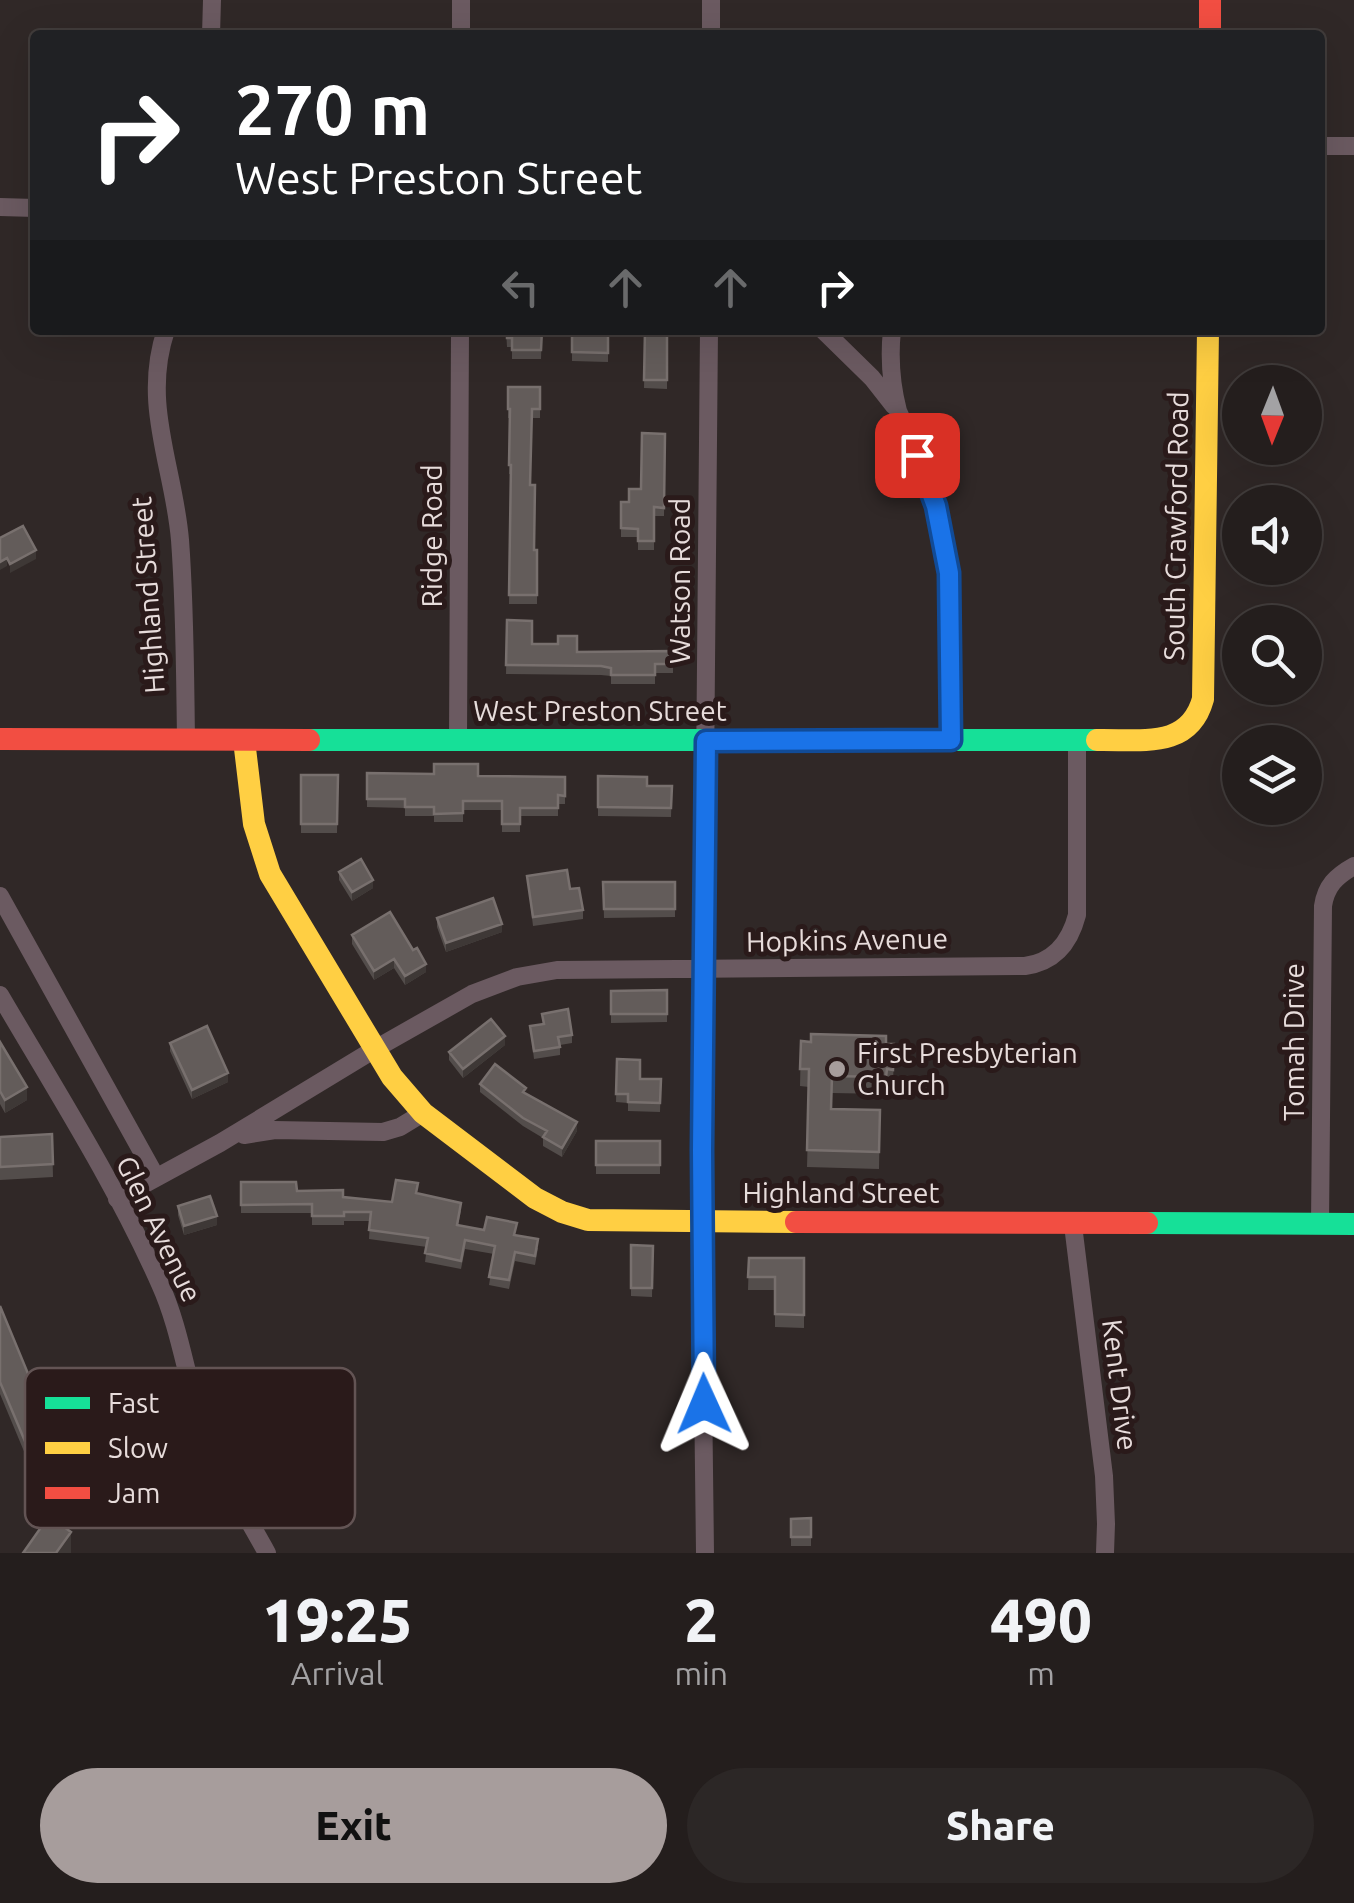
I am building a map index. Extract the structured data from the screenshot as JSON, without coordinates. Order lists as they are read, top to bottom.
{
  "streets": {
    "street": [
      "South Crawford Road",
      "Ridge Road",
      "Watson Road",
      "Highland Street",
      "West Preston Street",
      "Hopkins Avenue",
      "Tomah Drive",
      "Glen Avenue",
      "Kent Drive"
    ]
  },
  "crossings": [
    ["South Crawford Road", "West Preston Street"],
    ["Ridge Road", "West Preston Street"],
    ["Watson Road", "Highland Street"],
    ["Watson Road", "West Preston Street"],
    ["Watson Road", "Hopkins Avenue"],
    ["Highland Street", "West Preston Street"],
    ["Highland Street", "Hopkins Avenue"],
    ["Highland Street", "Tomah Drive"],
    ["Highland Street", "Kent Drive"],
    ["West Preston Street", "Hopkins Avenue"],
    ["Hopkins Avenue", "Glen Avenue"]
  ],
  "places": ["First Presbyterian Church"],
  "legend": ["Fast", "Slow", "Jam"],
  "north": "bottom",
  "page": {
    "turn": ["270 m", "West Preston Street"],
    "eta": [
      "19:25",
      "Arrival",
      "2",
      "min",
      "490",
      "m"
    ],
    "buttons": ["Exit", "Share"]
  }
}
